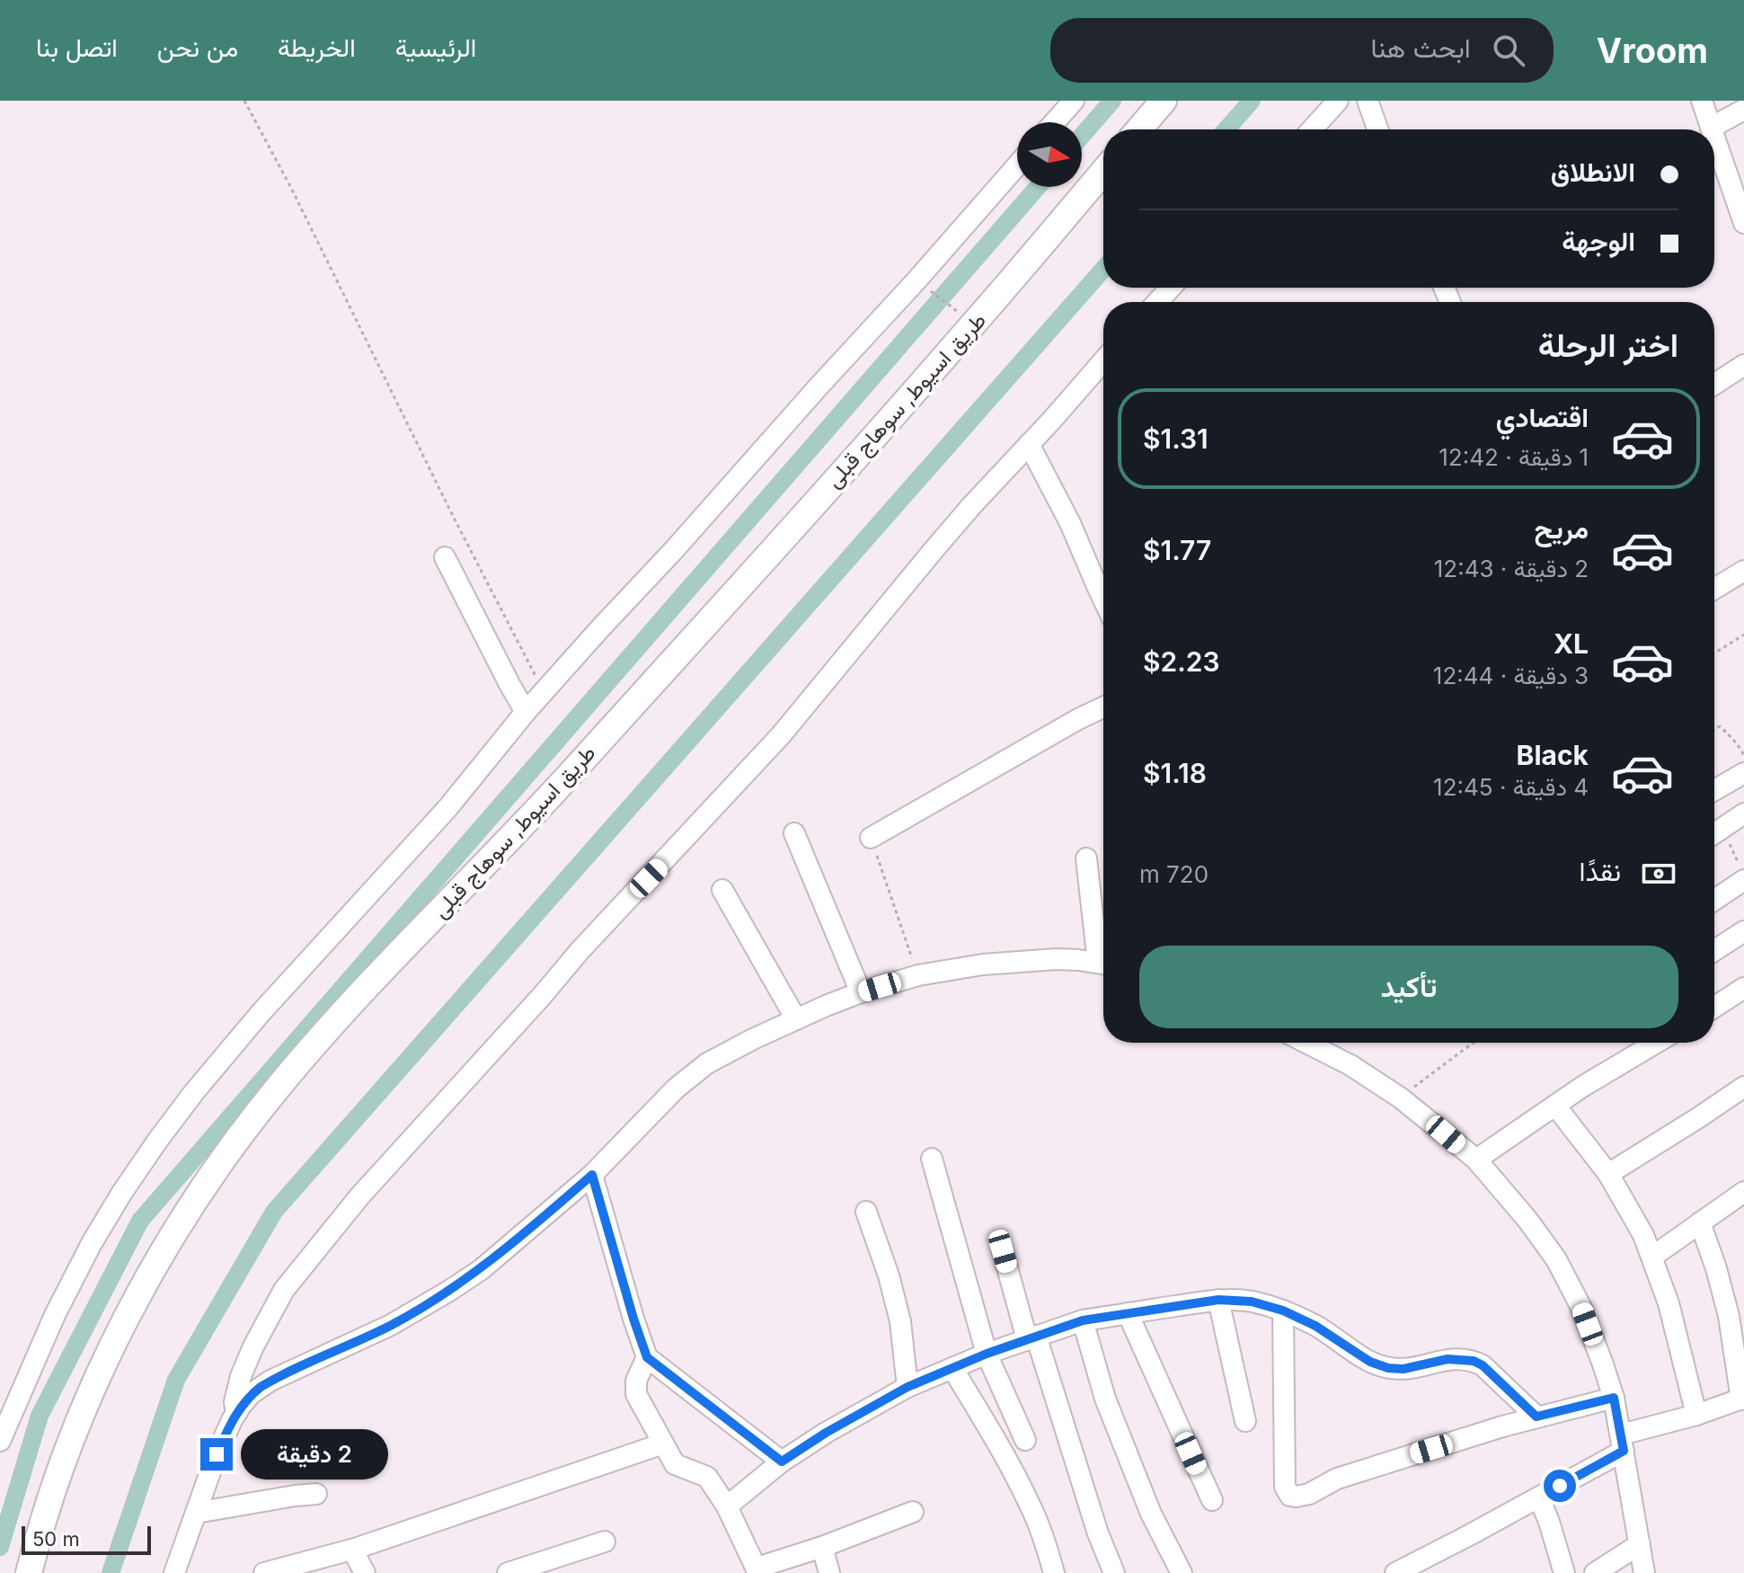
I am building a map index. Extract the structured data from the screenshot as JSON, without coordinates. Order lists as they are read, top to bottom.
{
  "streets": {
    "main road": ["طريق اسيوط, سوهاج قبلى"]
  },
  "scale_bar": "50 m",
  "north": "right",
  "page": {
    "header": "Vroom",
    "search": "ابحث هنا",
    "nav": [
      "الرئيسية",
      "الخريطة",
      "من نحن",
      "اتصل بنا"
    ],
    "banner": ["الانطلاق", "الوجهة"],
    "heading": "اختر الرحلة",
    "list": [
      {
        "name": "اقتصادي",
        "note": "1 دقيقة · 12:42",
        "value": "$1.31"
      },
      {
        "name": "مريح",
        "note": "2 دقيقة · 12:43",
        "value": "$1.77"
      },
      {
        "name": "XL",
        "note": "3 دقيقة · 12:44",
        "value": "$2.23"
      },
      {
        "name": "Black",
        "note": "4 دقيقة · 12:45",
        "value": "$1.18"
      }
    ],
    "pay": ["نقدًا", "720 m"],
    "buttons": "تأكيد",
    "bubble": "2 دقيقة",
    "scale": "50 m"
  }
}
